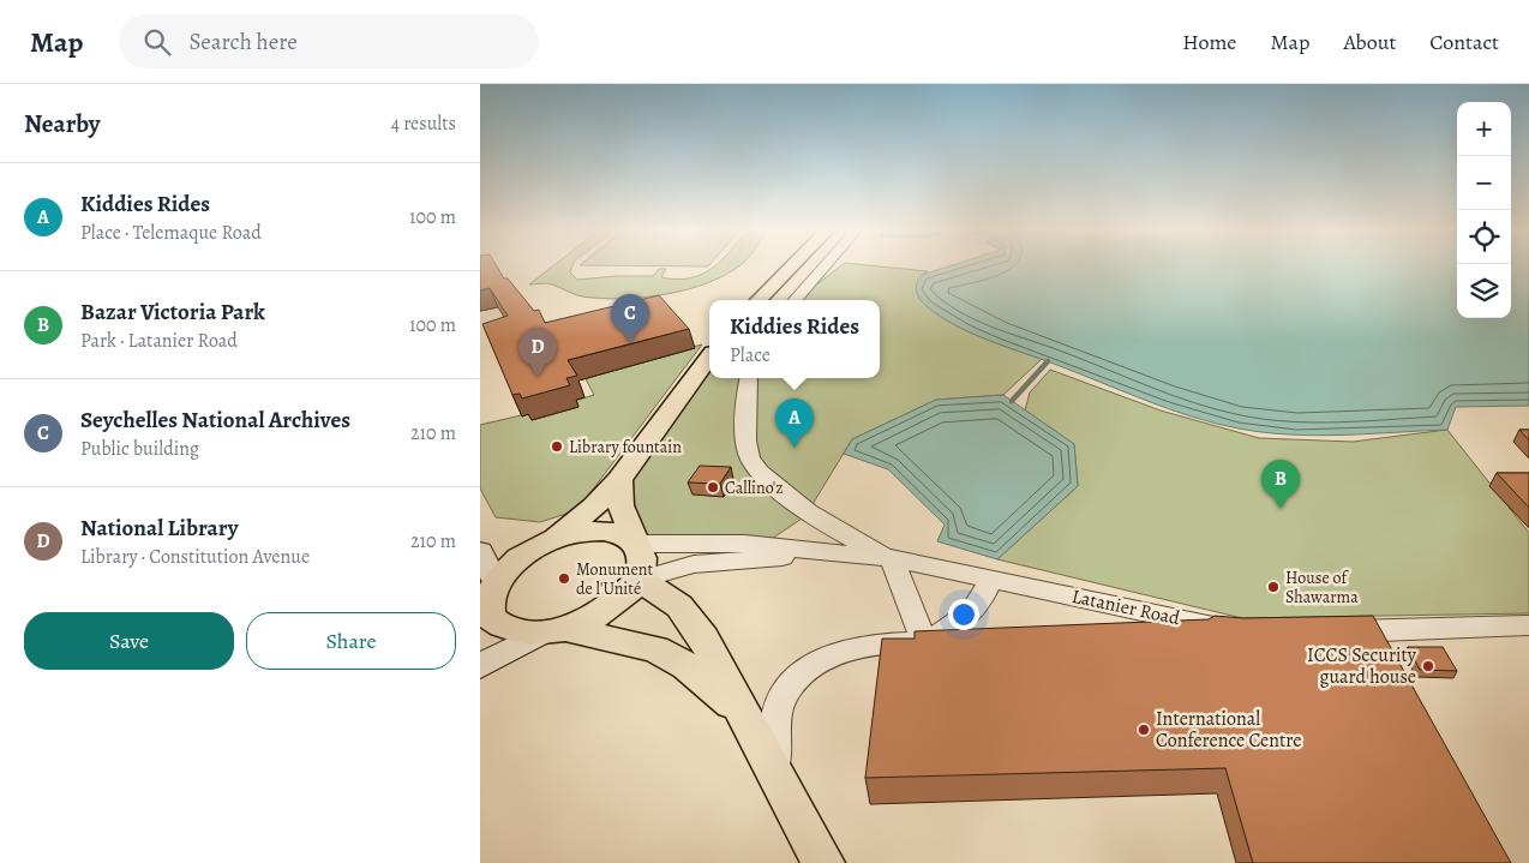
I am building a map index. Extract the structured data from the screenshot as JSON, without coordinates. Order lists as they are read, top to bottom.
{
  "streets": {
    "street": ["Latanier Road"]
  },
  "places": [
    "Library fountain",
    "Callino'z",
    "Monument de l'Unité",
    "House of Shawarma",
    "ICCS Security guard house",
    "International Conference Centre"
  ],
  "page": {
    "header": "Map",
    "search": "Search here",
    "nav": [
      "Home",
      "Map",
      "About",
      "Contact"
    ],
    "heading": ["Nearby", "4 results"],
    "map_buttons": ["+", "−"],
    "list": [
      {
        "mark": "A",
        "name": "Kiddies Rides",
        "note": "Place · Telemaque Road",
        "value": "100 m"
      },
      {
        "mark": "B",
        "name": "Bazar Victoria Park",
        "note": "Park · Latanier Road",
        "value": "100 m"
      },
      {
        "mark": "C",
        "name": "Seychelles National Archives",
        "note": "Public building",
        "value": "210 m"
      },
      {
        "mark": "D",
        "name": "National Library",
        "note": "Library · Constitution Avenue",
        "value": "210 m"
      }
    ],
    "pins": [
      "C",
      "D",
      "A",
      "B"
    ],
    "popup": ["Kiddies Rides", "Place"],
    "buttons": ["Save", "Share"]
  }
}
